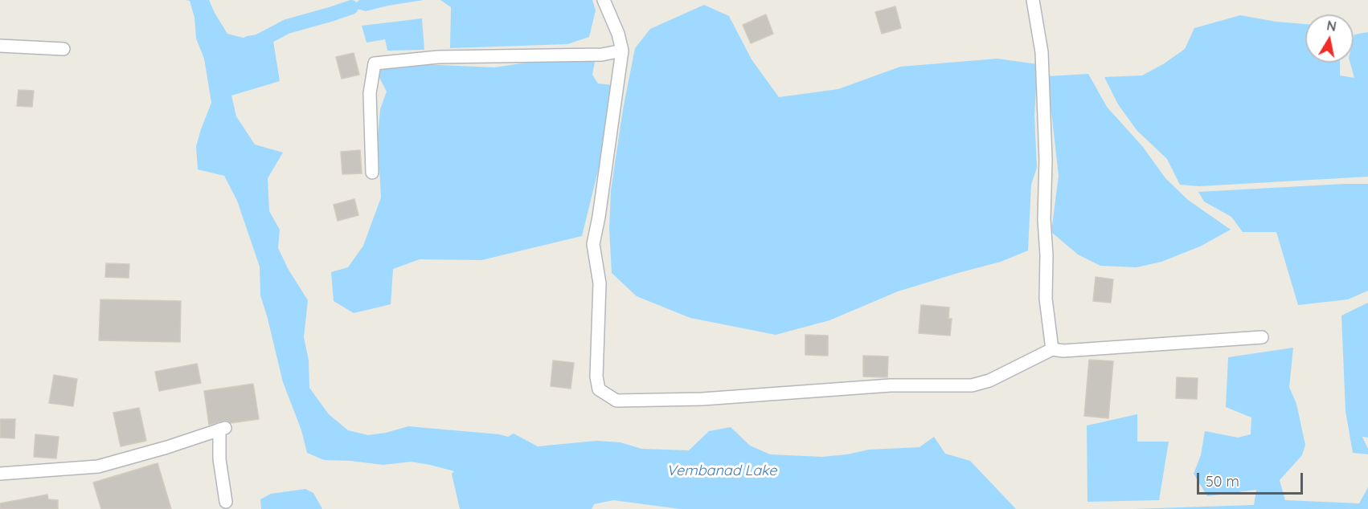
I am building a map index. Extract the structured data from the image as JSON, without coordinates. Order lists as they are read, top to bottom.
{
  "water": ["Vembanad Lake"],
  "scale_bar": "50 m",
  "north": "top"
}
